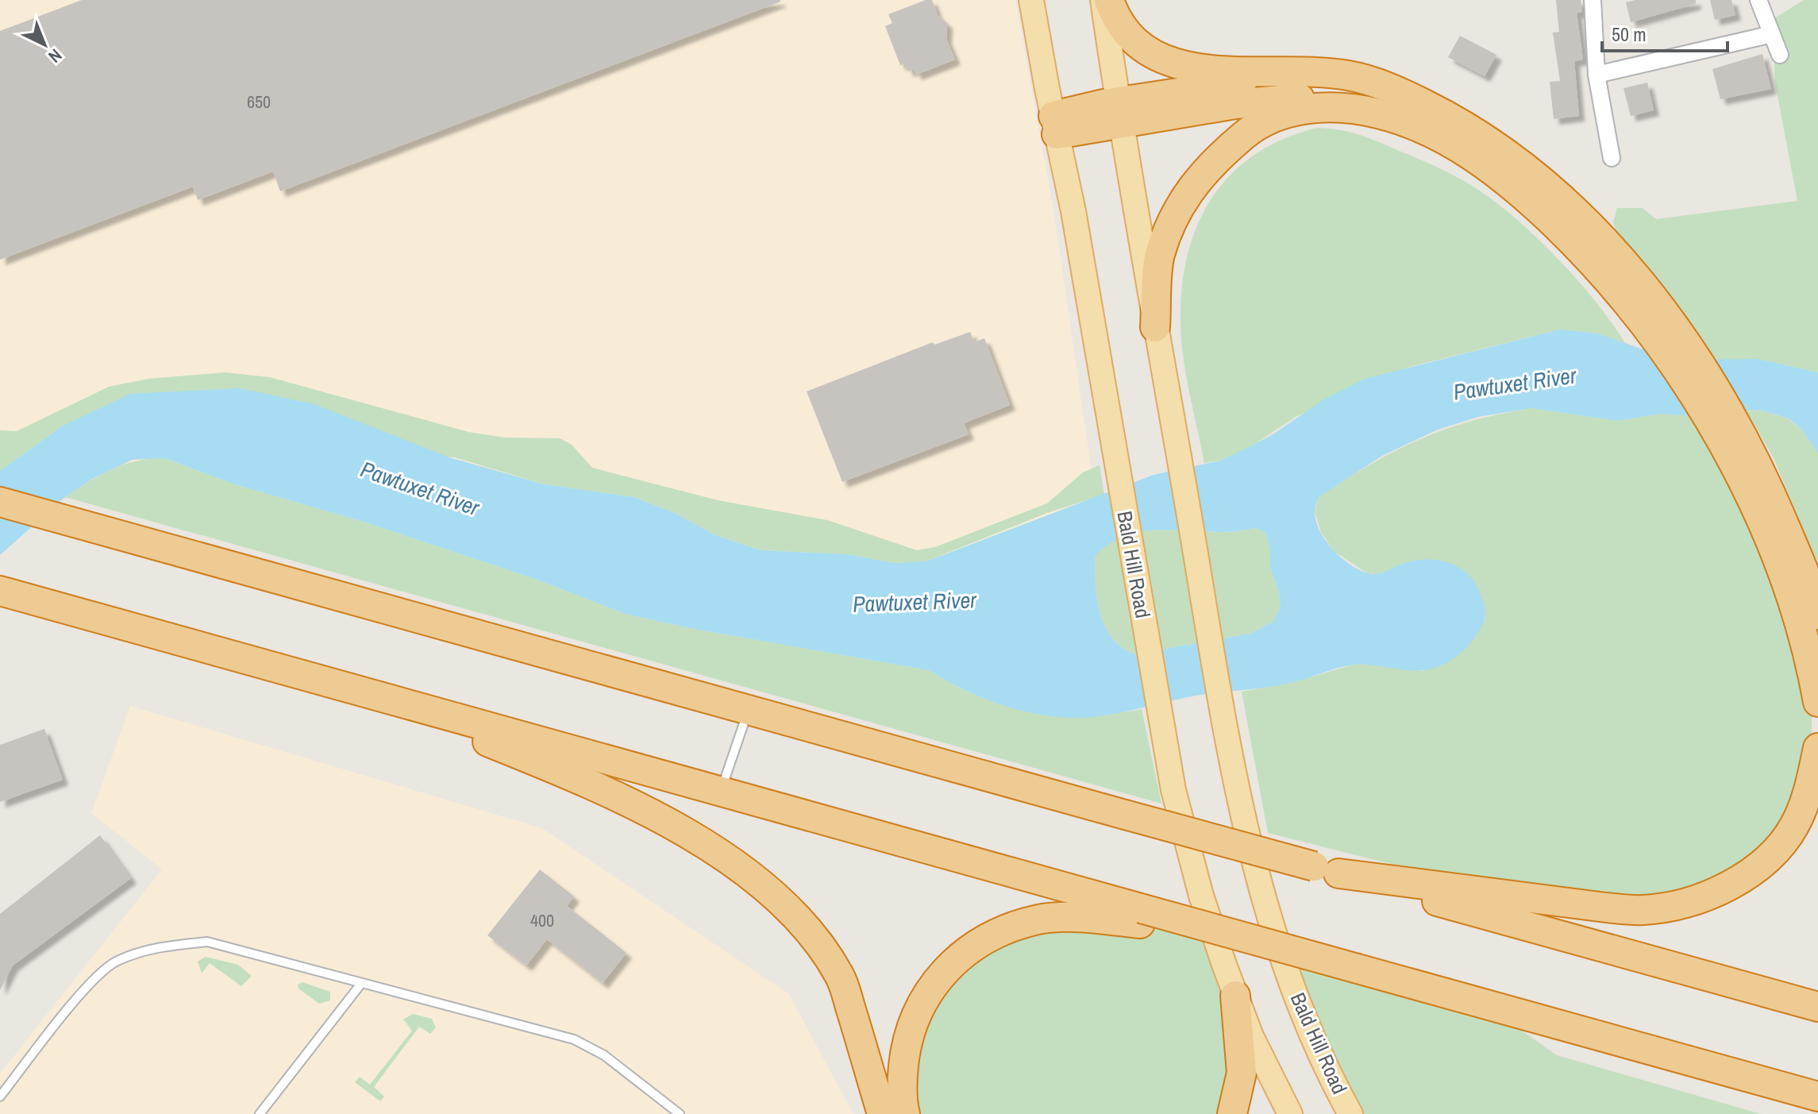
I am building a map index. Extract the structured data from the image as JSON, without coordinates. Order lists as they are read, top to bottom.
{
  "streets": {
    "main road": ["Bald Hill Road"]
  },
  "water": ["Pawtuxet River"],
  "house_numbers": ["650", "400"],
  "scale_bar": "50 m",
  "north": "bottom right"
}
